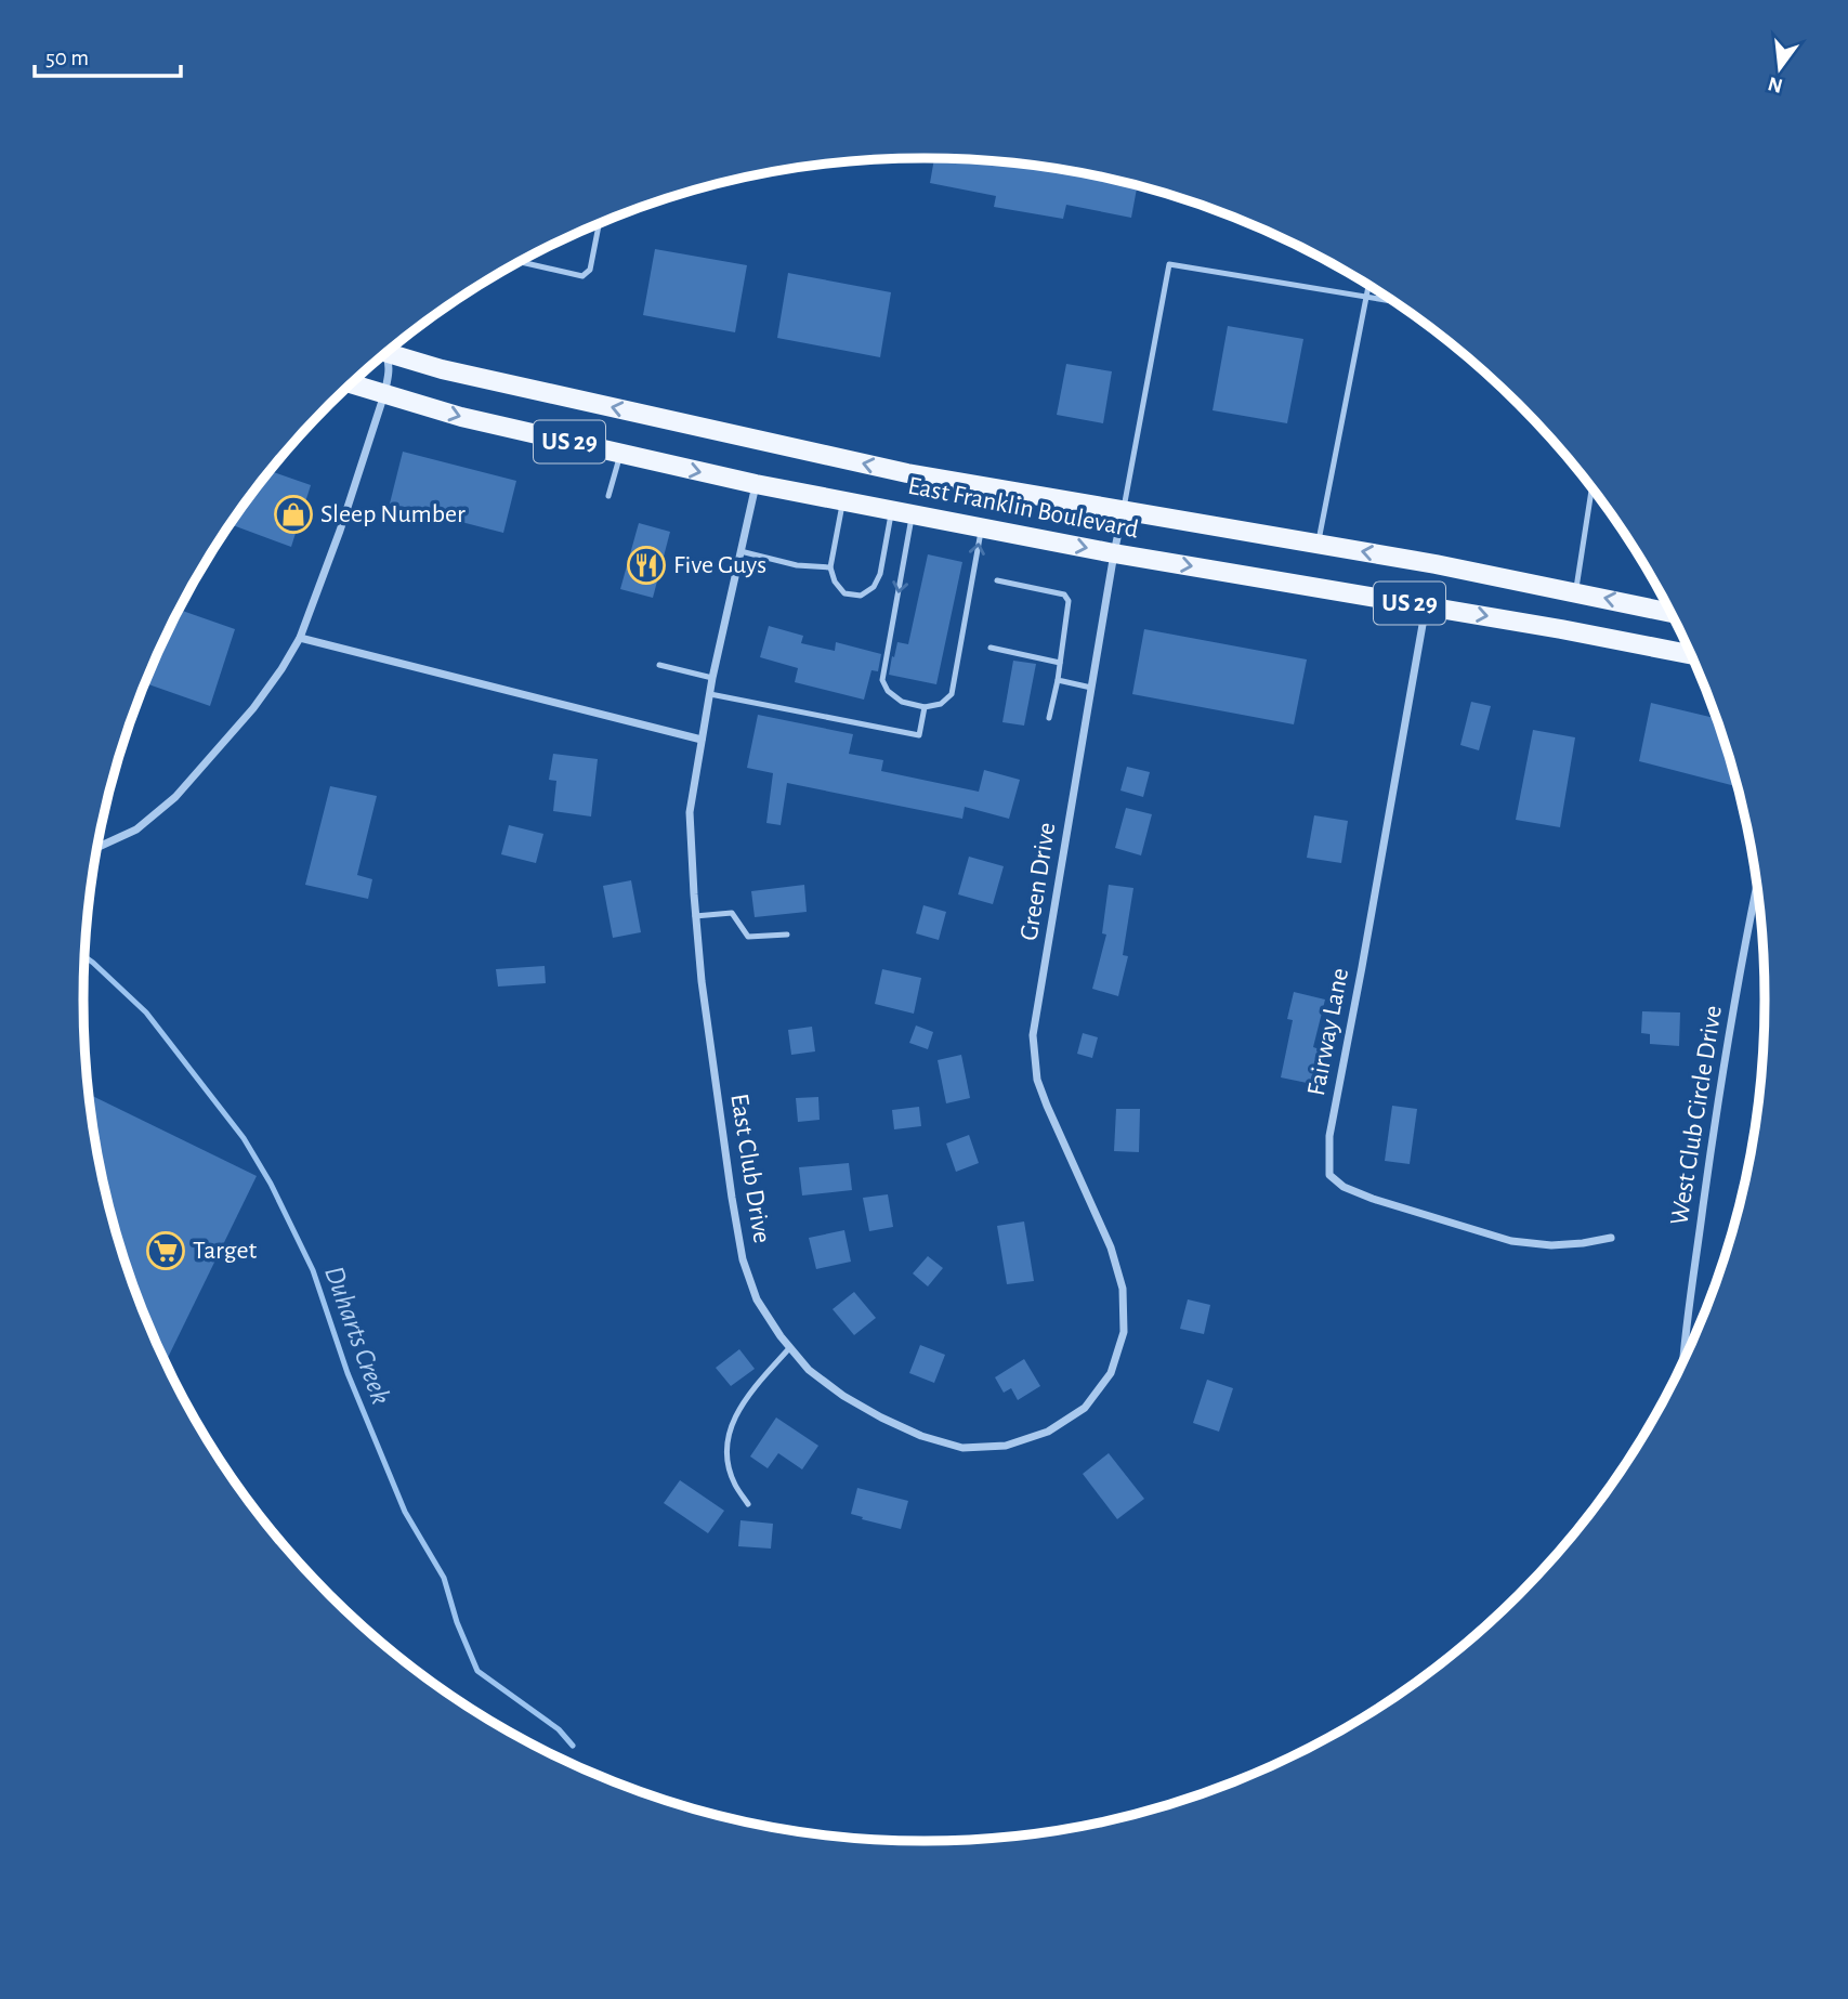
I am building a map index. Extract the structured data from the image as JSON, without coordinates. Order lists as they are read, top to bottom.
{
  "streets": {
    "main road": ["US 29", "East Franklin Boulevard"],
    "street": [
      "Green Drive",
      "Fairway Lane",
      "West Club Circle Drive",
      "East Club Drive"
    ]
  },
  "crossings": [
    ["East Franklin Boulevard", "Green Drive"],
    ["East Franklin Boulevard", "Fairway Lane"],
    ["East Franklin Boulevard", "East Club Drive"],
    ["Green Drive", "East Club Drive"]
  ],
  "water": ["Duharts Creek"],
  "places": {
    "shop": ["Sleep Number"],
    "restaurant": ["Five Guys"],
    "supermarket": ["Target"]
  },
  "scale_bar": "50 m",
  "north": "bottom"
}
